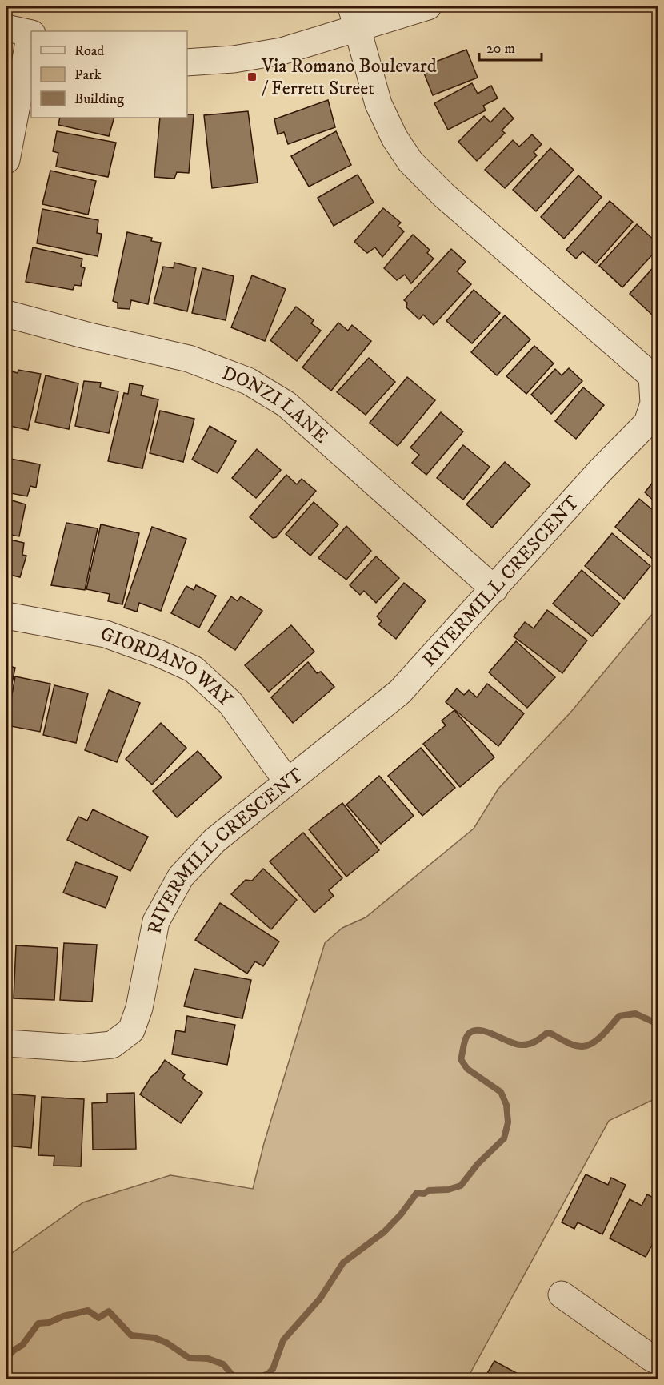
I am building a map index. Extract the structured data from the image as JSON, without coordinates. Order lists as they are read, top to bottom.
{
  "streets": {
    "street": ["DONZI LANE", "RIVERMILL CRESCENT", "GIORDANO WAY"]
  },
  "crossings": [
    ["DONZI LANE", "RIVERMILL CRESCENT"],
    ["RIVERMILL CRESCENT", "GIORDANO WAY"]
  ],
  "places": {
    "transit": ["Via Romano Boulevard / Ferrett Street"]
  },
  "legend": ["Road", "Park", "Building"],
  "scale_bar": "20 m"
}
